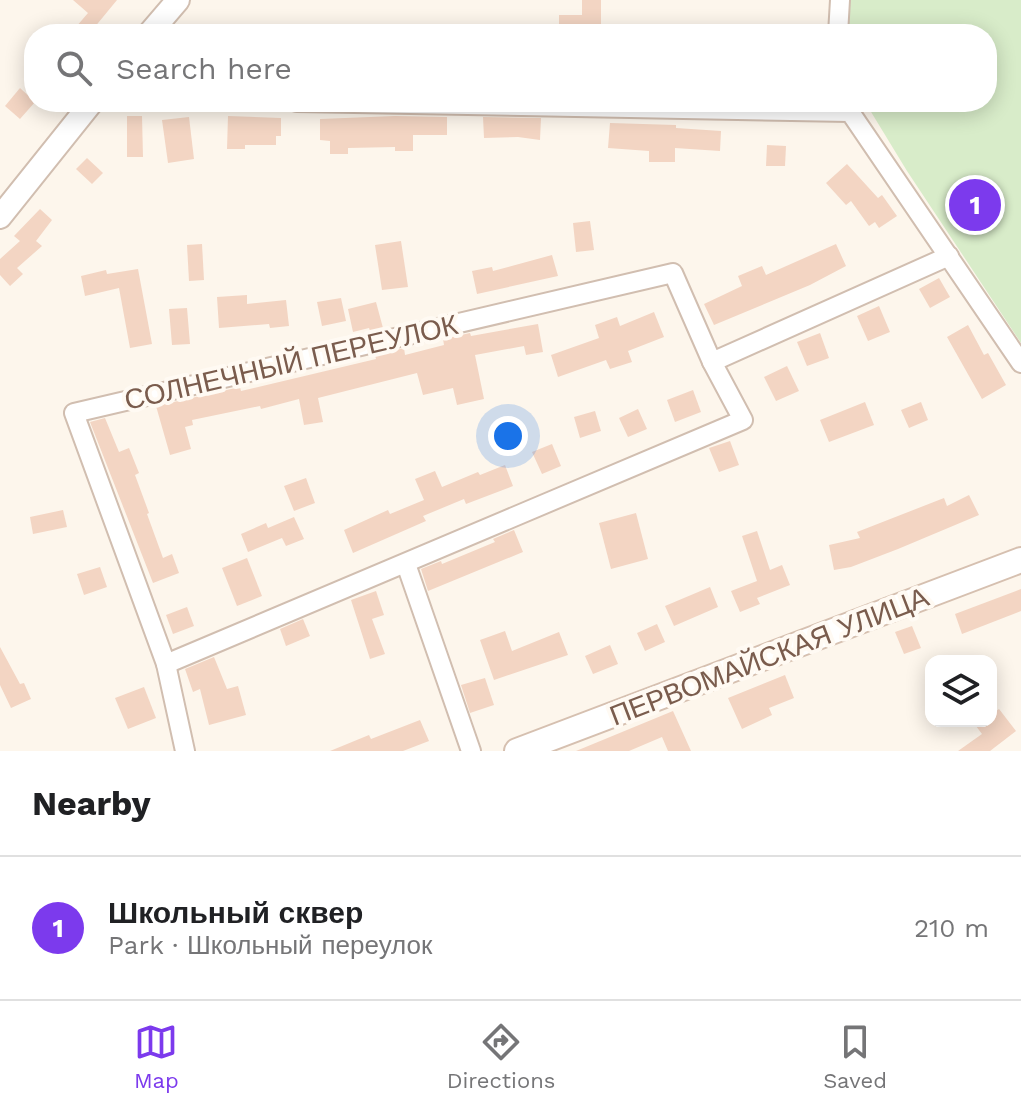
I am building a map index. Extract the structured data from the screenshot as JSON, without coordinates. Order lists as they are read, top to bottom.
{
  "streets": {
    "main road": ["ПЕРВОМАЙСКАЯ УЛИЦА"],
    "street": ["СОЛНЕЧНЫЙ ПЕРЕУЛОК"]
  },
  "page": {
    "search": "Search here",
    "pins": "1",
    "heading": "Nearby",
    "list": [
      {
        "mark": "1",
        "name": "Школьный сквер",
        "note": "Park · Школьный переулок",
        "value": "210 m"
      }
    ],
    "nav": ["Map", "Directions", "Saved"]
  }
}
